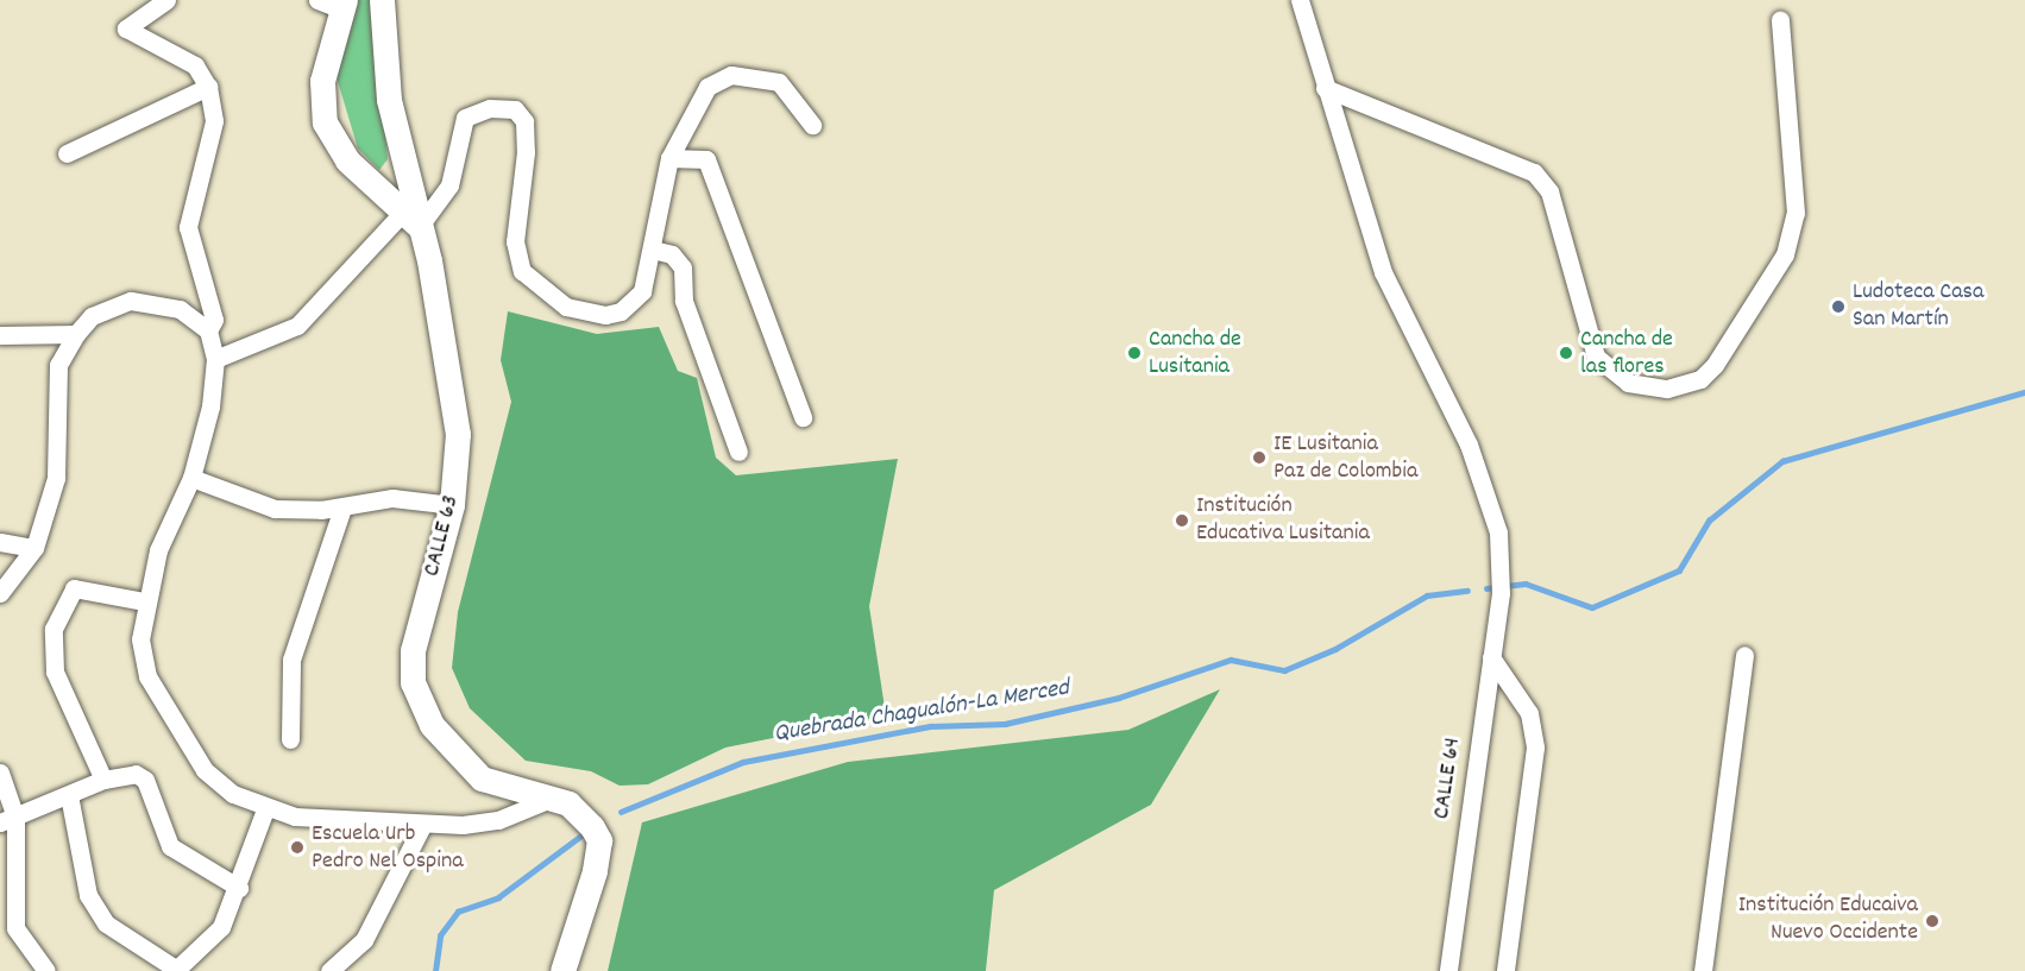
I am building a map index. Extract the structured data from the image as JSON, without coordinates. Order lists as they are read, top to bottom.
{
  "streets": {
    "main road": ["CALLE 63"],
    "street": ["CALLE 64"]
  },
  "water": ["Quebrada Chagualón-La Merced"],
  "places": [
    "Ludoteca Casa San Martín",
    "Cancha de Lusitania",
    "Cancha de las flores",
    "IE Lusitania Paz de Colombia",
    "Institución Educativa Lusitania",
    "Escuela Urb Pedro Nel Ospina",
    "Institución Educaiva Nuevo Occidente"
  ]
}
